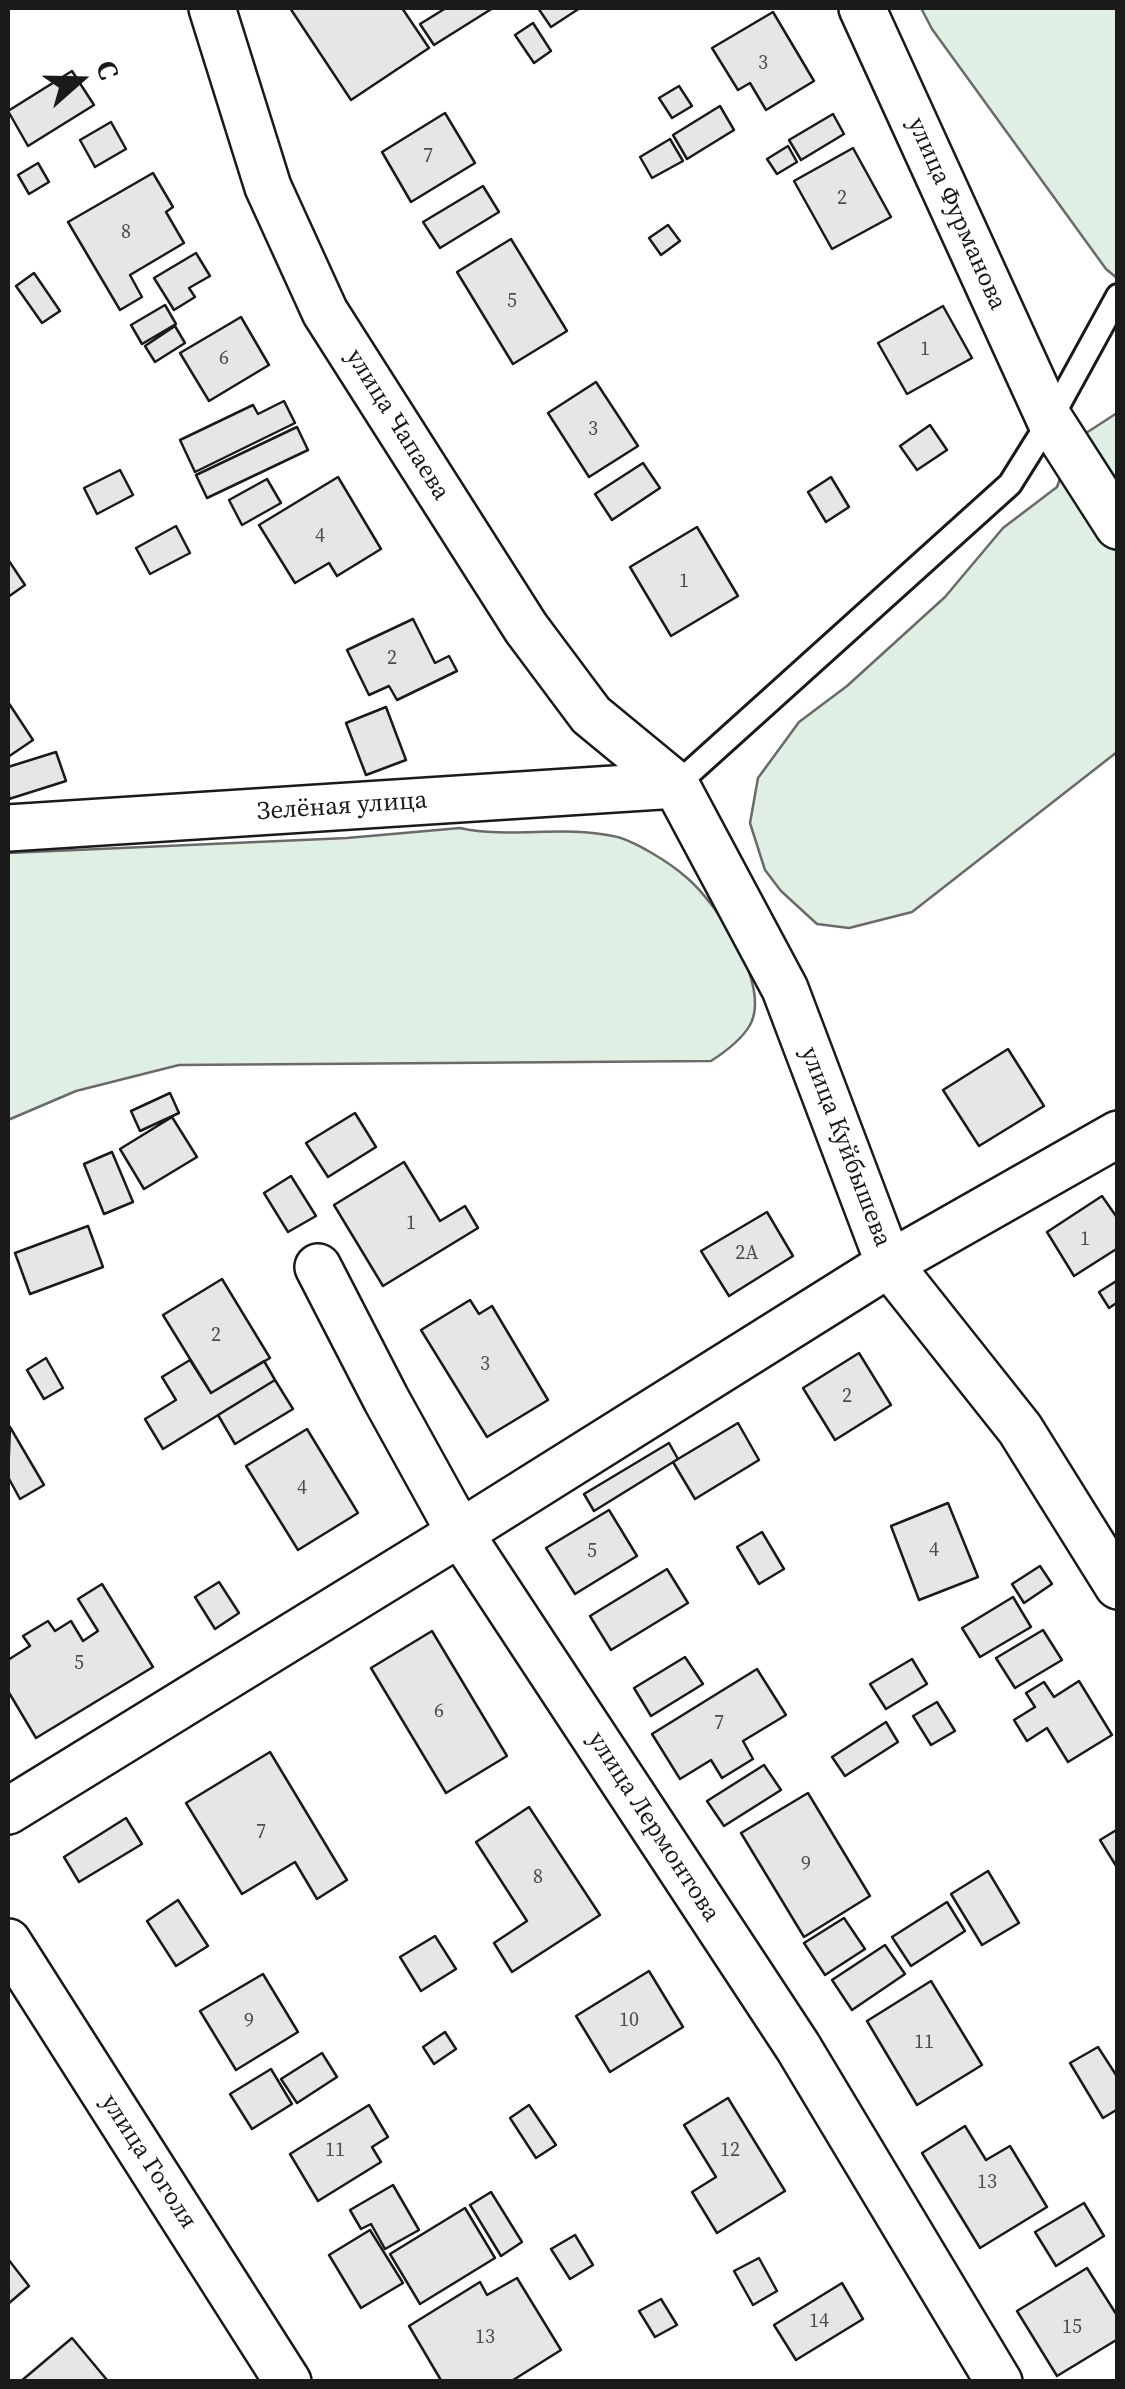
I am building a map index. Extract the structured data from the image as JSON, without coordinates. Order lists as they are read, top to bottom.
{
  "streets": {
    "street": [
      "улица Фурманова",
      "улица Чапаева",
      "Зелёная улица",
      "улица Куйбышева",
      "улица Лермонтова",
      "улица Гоголя"
    ]
  },
  "crossings": [
    ["улица Чапаева", "Зелёная улица"],
    ["улица Чапаева", "улица Куйбышева"],
    ["Зелёная улица", "улица Куйбышева"]
  ],
  "house_numbers": [
    "3",
    "7",
    "2",
    "8",
    "5",
    "1",
    "6",
    "3",
    "4",
    "1",
    "2",
    "1",
    "1",
    "2А",
    "2",
    "3",
    "2",
    "4",
    "4",
    "5",
    "5",
    "6",
    "7",
    "7",
    "9",
    "8",
    "10",
    "9",
    "11",
    "11",
    "12",
    "13",
    "14",
    "15",
    "13"
  ],
  "north": "right"
}
